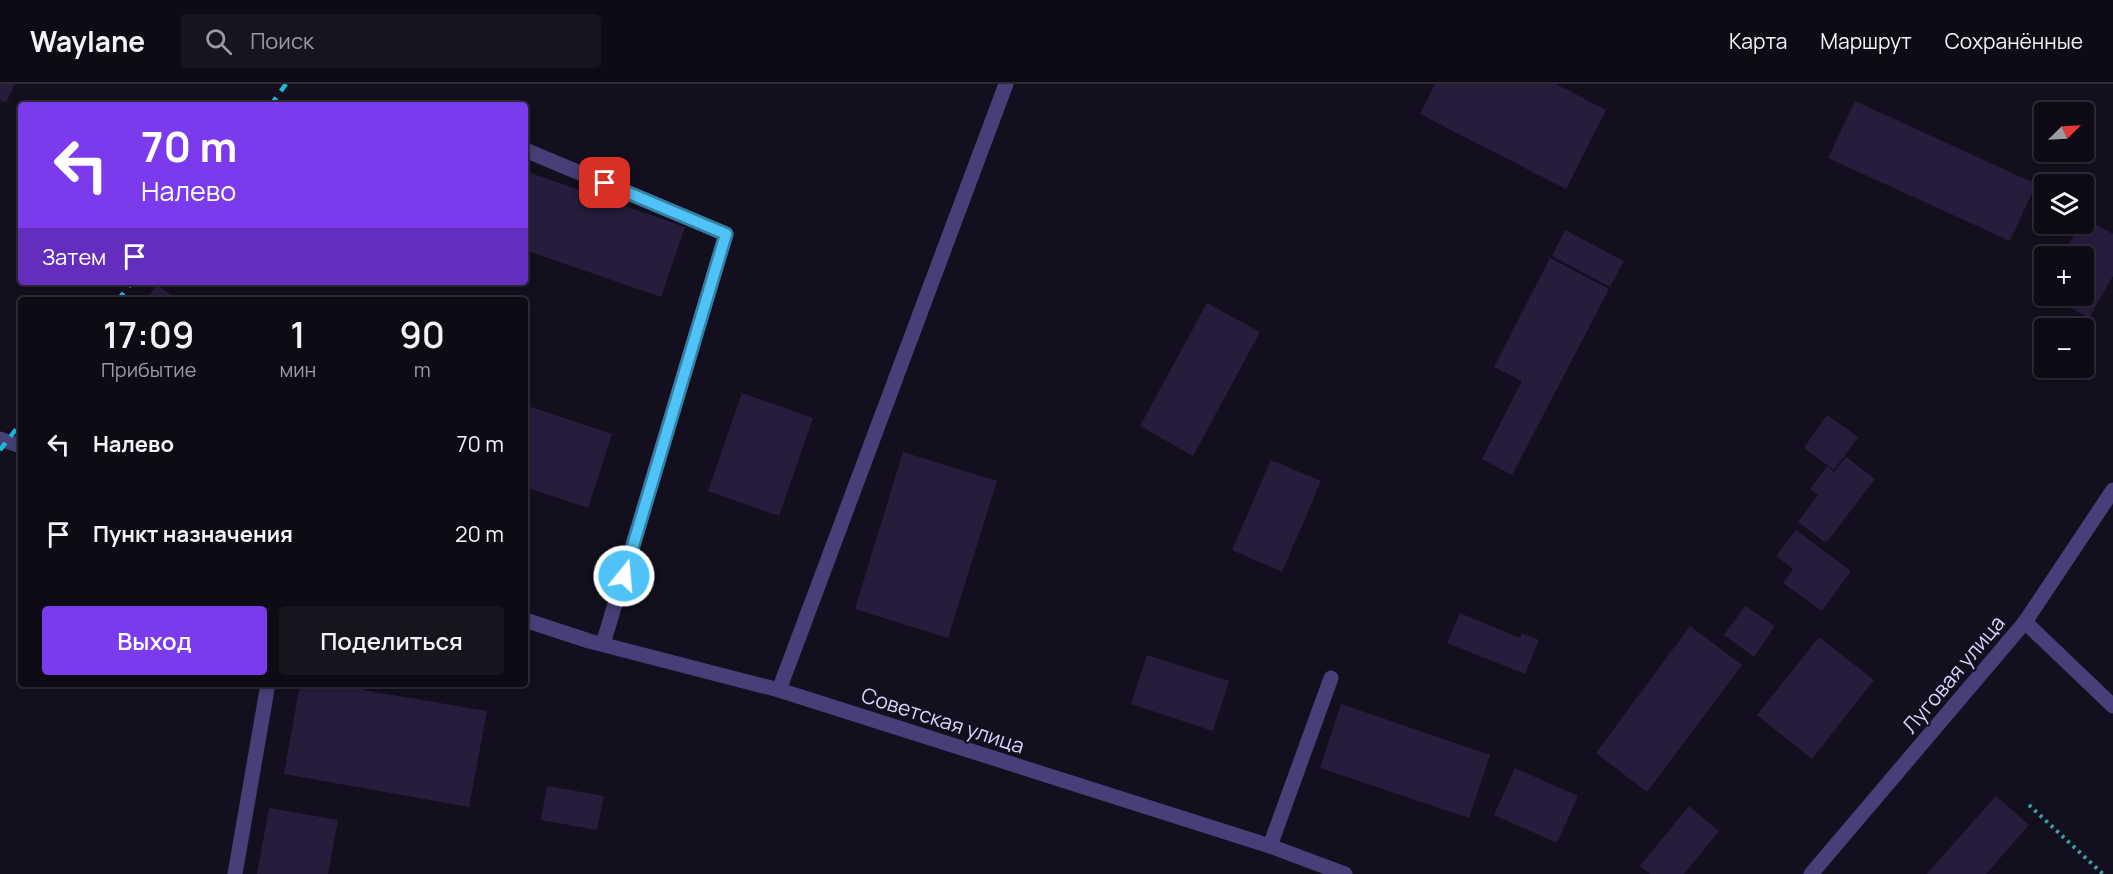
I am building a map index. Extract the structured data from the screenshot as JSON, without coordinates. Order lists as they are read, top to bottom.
{
  "streets": {
    "street": ["Луговая улица", "Советская улица"]
  },
  "north": "top right",
  "page": {
    "header": "Waylane",
    "search": "Поиск",
    "nav": ["Карта", "Маршрут", "Сохранённые"],
    "map_buttons": ["+", "−"],
    "turn": ["70 m", "Налево"],
    "then": "Затем",
    "eta": [
      "17:09",
      "Прибытие",
      "1",
      "мин",
      "90",
      "m"
    ],
    "list": [
      {
        "name": "Налево",
        "value": "70 m"
      },
      {
        "name": "Пункт назначения",
        "value": "20 m"
      }
    ],
    "buttons": ["Выход", "Поделиться"]
  }
}
